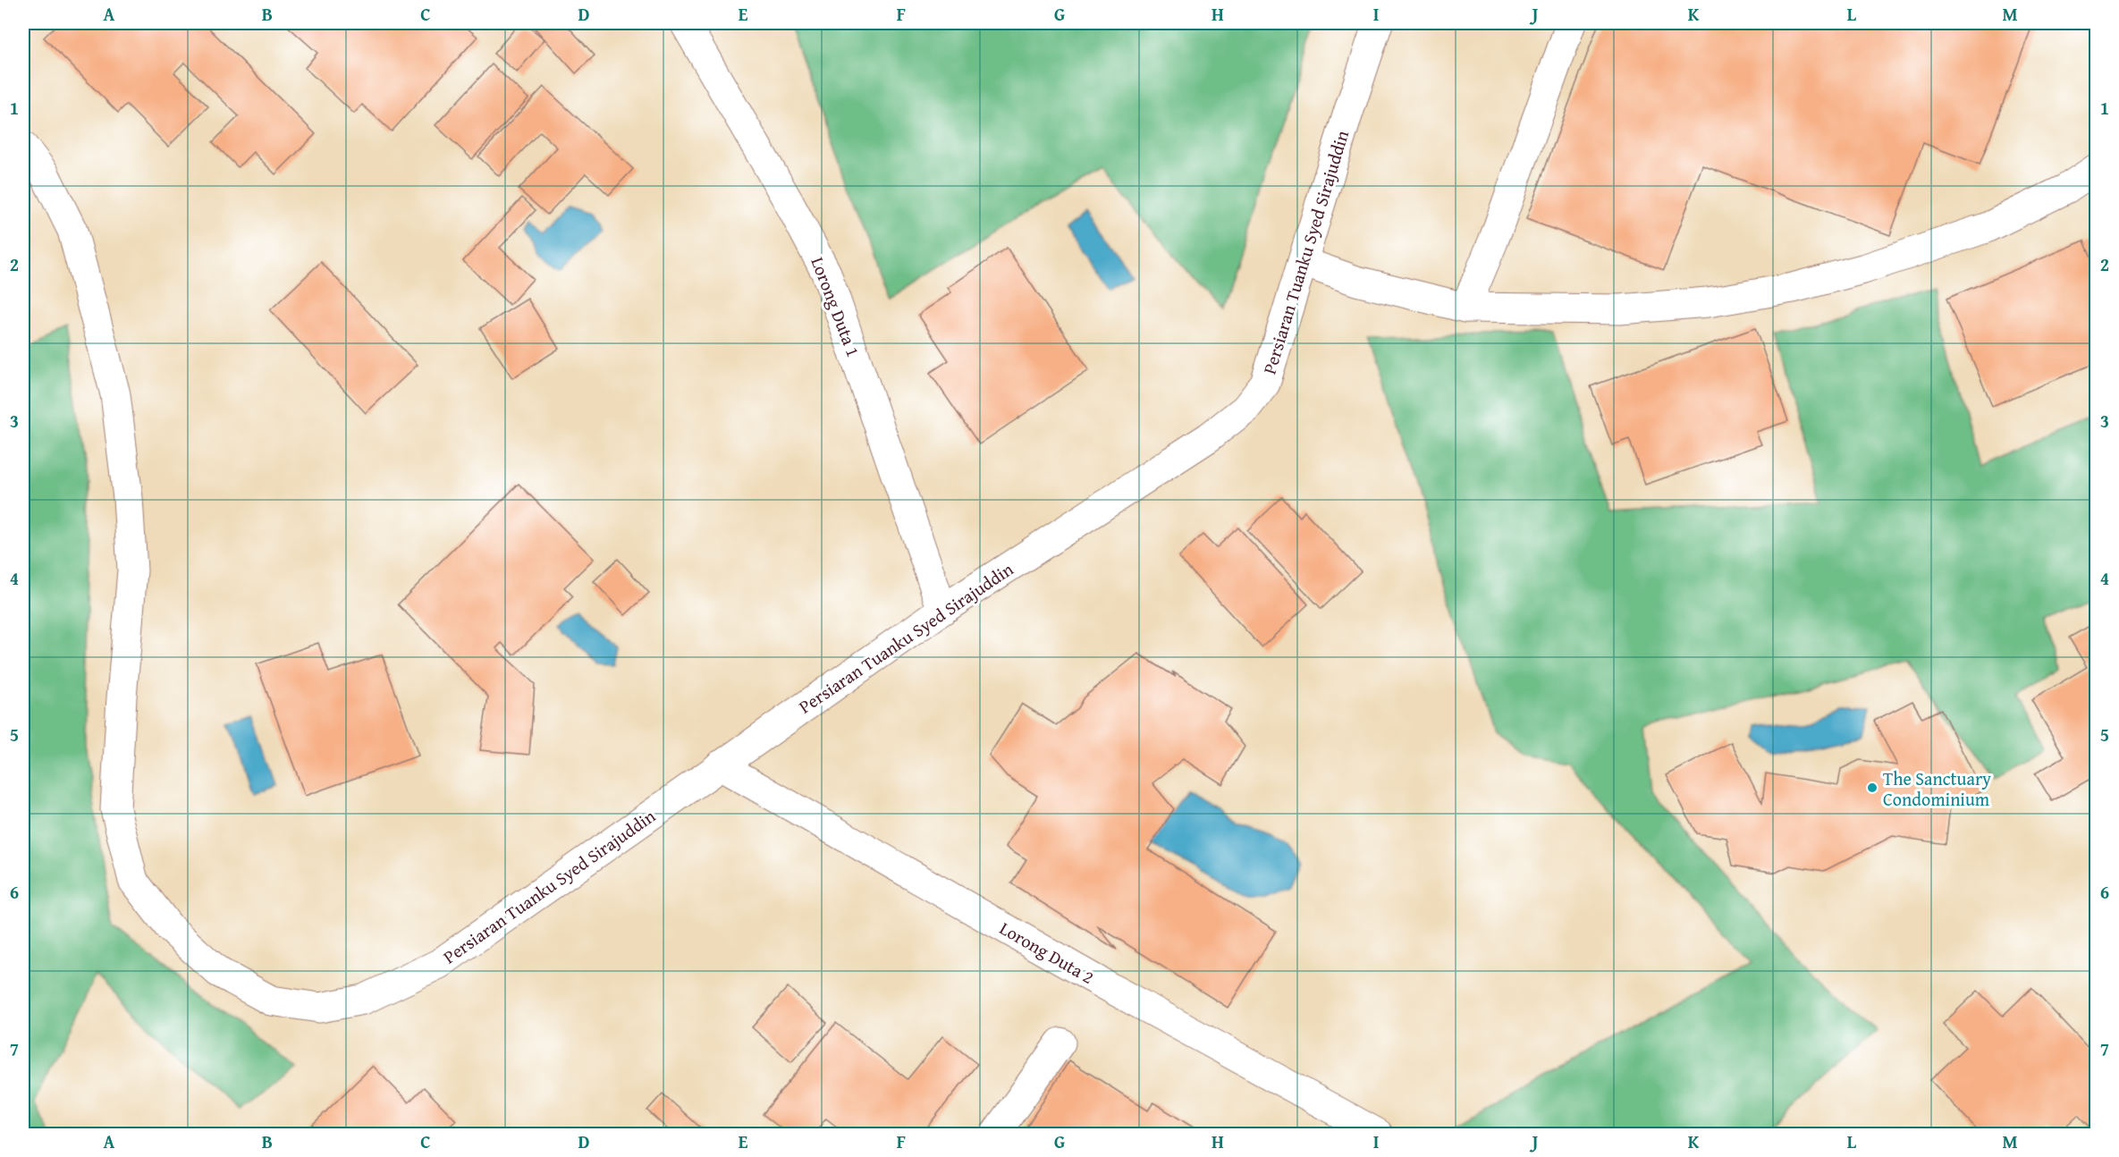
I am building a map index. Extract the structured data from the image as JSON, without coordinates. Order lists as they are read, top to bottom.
{
  "streets": {
    "street": ["Persiaran Tuanku Syed Sirajuddin", "Lorong Duta 1", "Lorong Duta 2"]
  },
  "crossings": [
    ["Persiaran Tuanku Syed Sirajuddin", "Lorong Duta 1"],
    ["Persiaran Tuanku Syed Sirajuddin", "Lorong Duta 2"]
  ],
  "places": ["The Sanctuary Condominium"],
  "grid": {
    "columns": [
      "A",
      "B",
      "C",
      "D",
      "E",
      "F",
      "G",
      "H",
      "I",
      "J",
      "K",
      "L",
      "M"
    ],
    "rows": [
      "1",
      "2",
      "3",
      "4",
      "5",
      "6",
      "7"
    ]
  }
}
